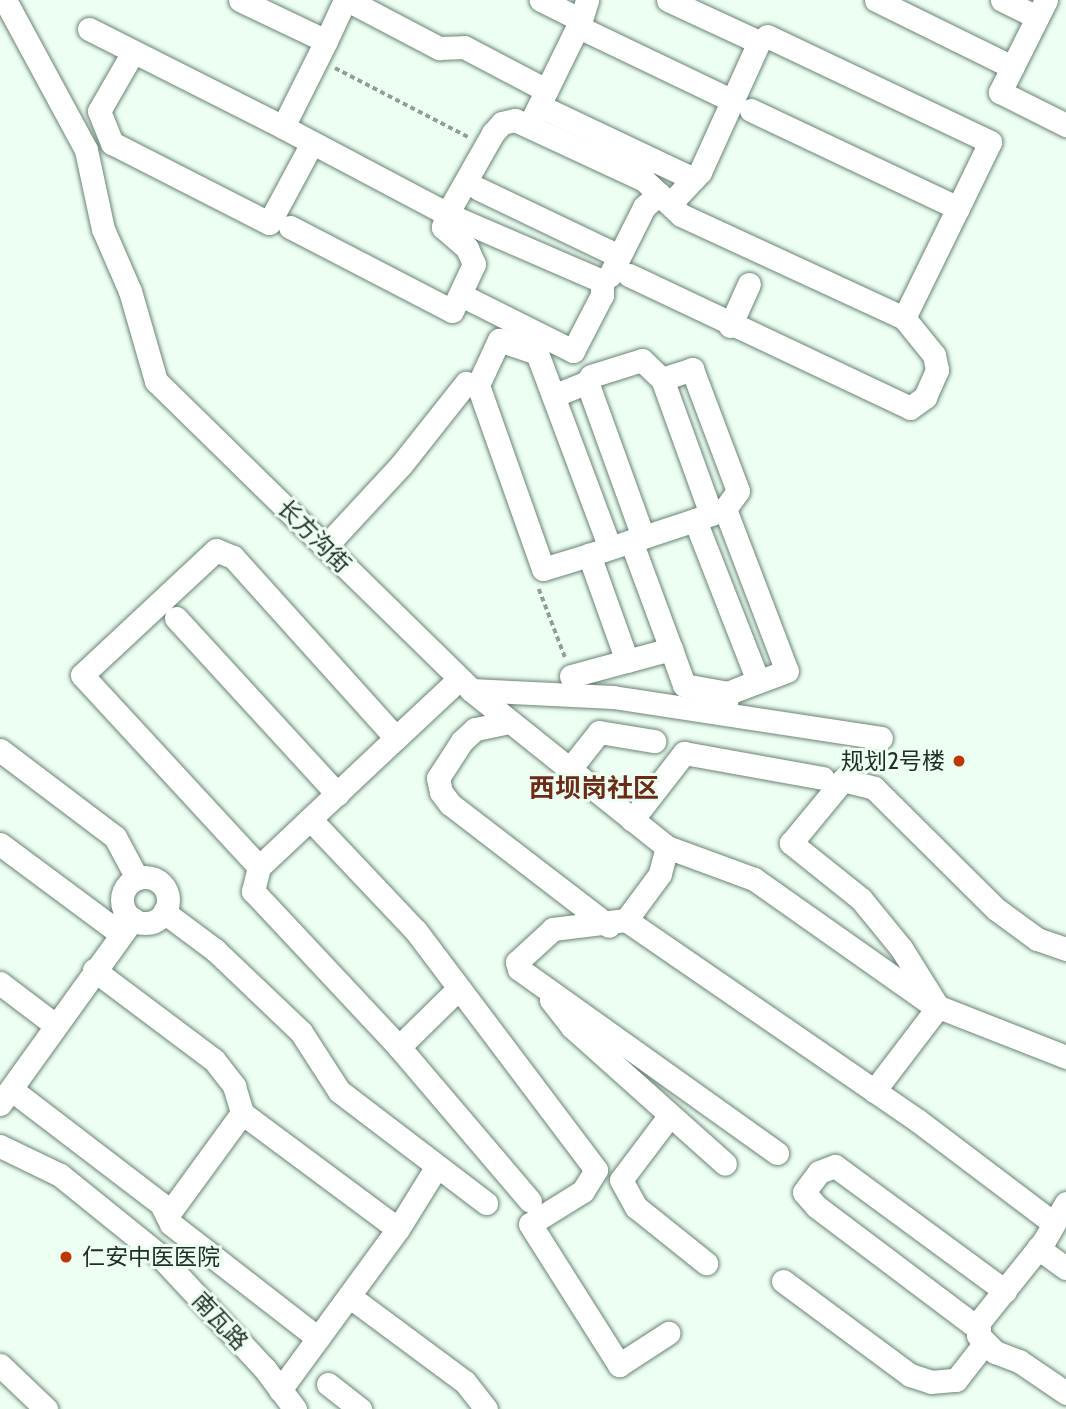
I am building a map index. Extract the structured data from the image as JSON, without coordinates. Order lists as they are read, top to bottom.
{
  "streets": {
    "street": ["长方沟街", "南瓦路"]
  },
  "districts": ["西坝岗社区"],
  "places": ["规划2号楼", "仁安中医医院"]
}
